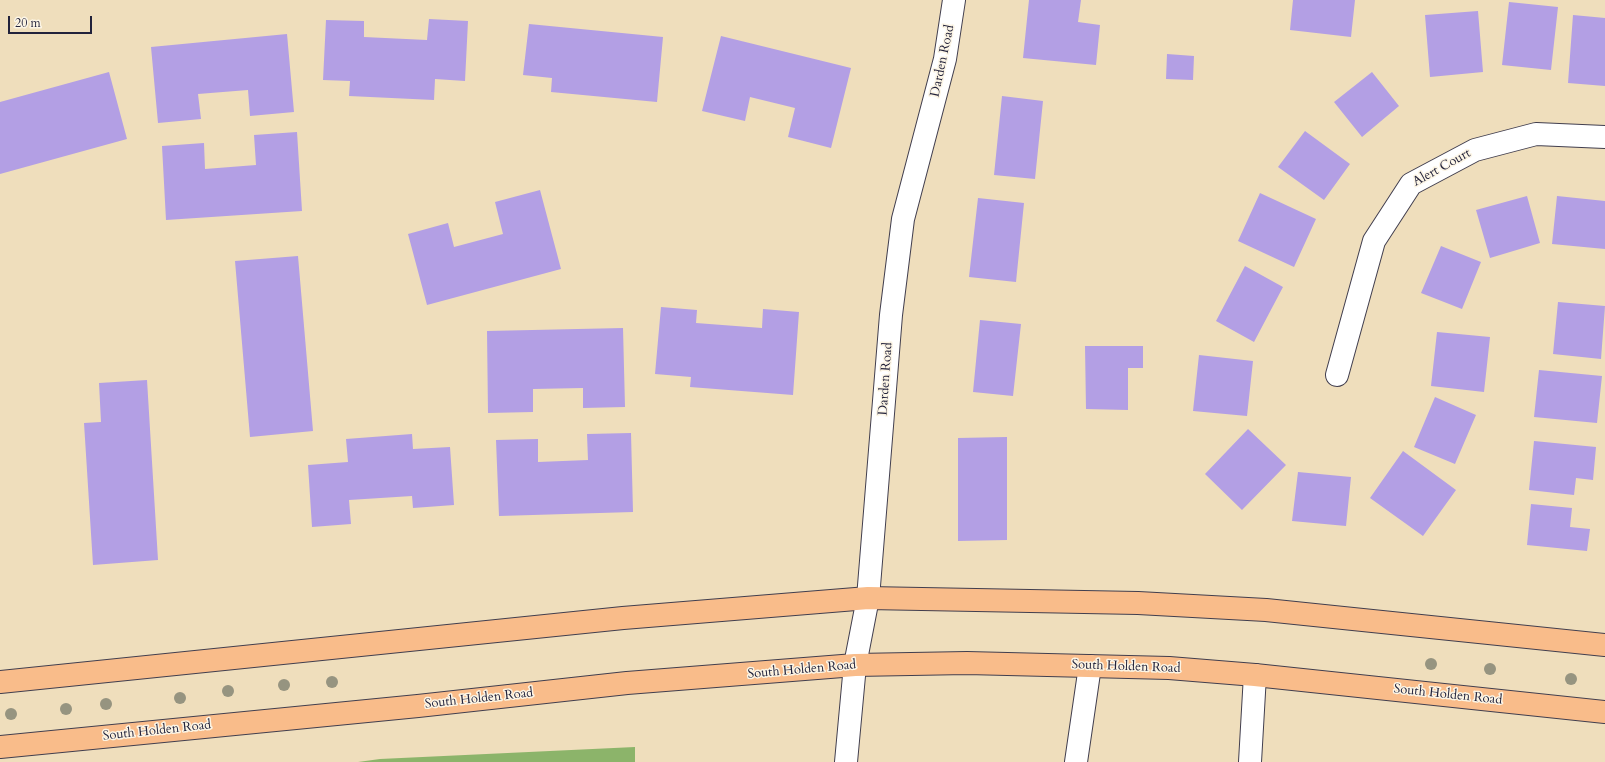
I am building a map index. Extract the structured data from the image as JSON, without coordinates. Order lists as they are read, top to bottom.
{
  "streets": {
    "main road": ["South Holden Road"],
    "street": ["Darden Road", "Alert Court"]
  },
  "crossings": [
    ["Darden Road", "South Holden Road"]
  ],
  "scale_bar": "20 m"
}
